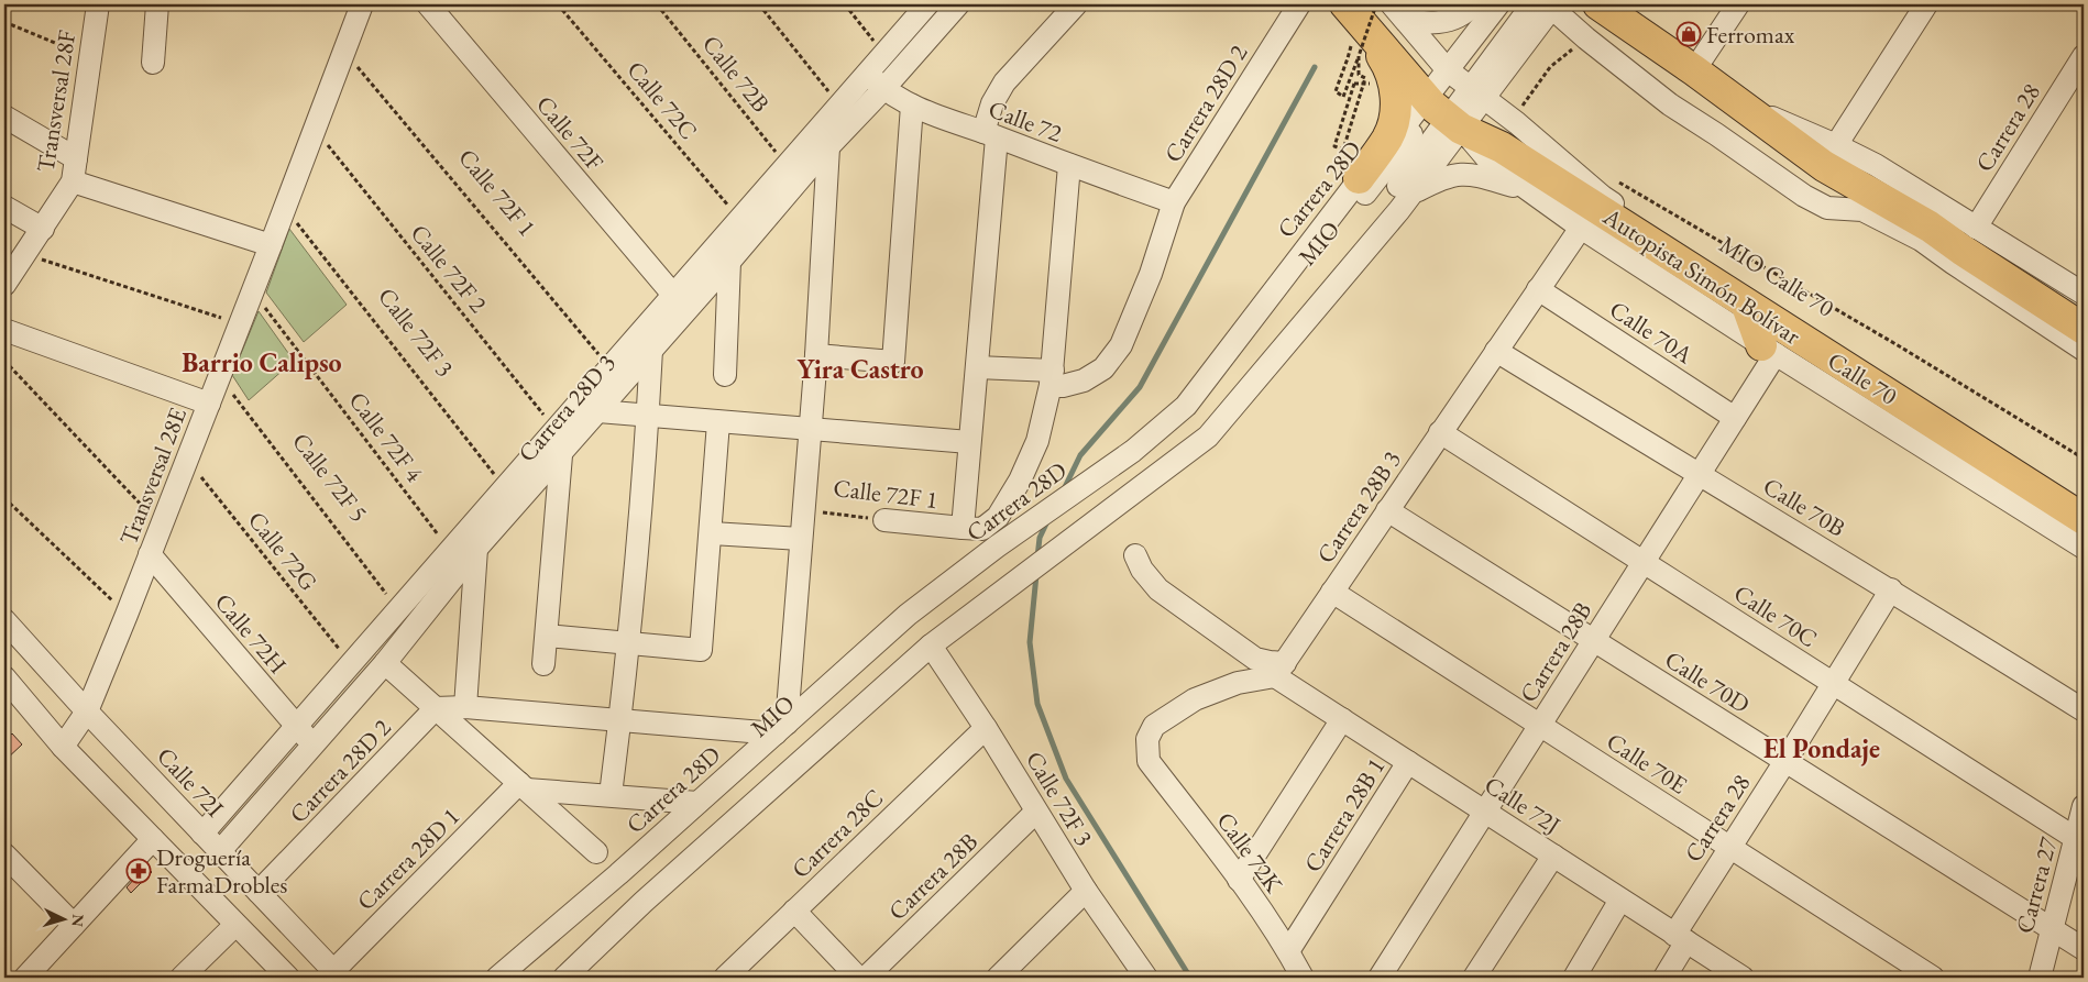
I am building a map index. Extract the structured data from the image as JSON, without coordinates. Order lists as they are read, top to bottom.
{
  "streets": {
    "highway": ["Autopista Simón Bolívar"],
    "street": [
      "Transversal 28F",
      "Carrera 28D 2",
      "Calle 72",
      "Carrera 28",
      "Calle 72F",
      "Carrera 28D",
      "Calle 72F 1",
      "MIO",
      "MIO Calle 70",
      "Calle 72F 3",
      "Calle 70A",
      "Calle 70",
      "Carrera 28D 3",
      "Transversal 28E",
      "Carrera 28B 3",
      "Calle 70B",
      "Calle 70C",
      "Calle 72H",
      "Carrera 28B",
      "Calle 70D",
      "Calle 70E",
      "Calle 72I",
      "Calle 72J",
      "Carrera 28B 1",
      "Carrera 28C",
      "Calle 72K",
      "Carrera 28D 1",
      "Carrera 27"
    ],
    "path": [
      "Calle 72B",
      "Calle 72C",
      "Calle 72F 2",
      "Calle 72F 4",
      "Calle 72F 5",
      "Calle 72G"
    ]
  },
  "crossings": [
    ["Calle 72B", "Carrera 28D 3"],
    ["Calle 72C", "Carrera 28D 3"],
    ["Carrera 28D 2", "Calle 72"],
    ["Carrera 28D 2", "Calle 72F 1"],
    ["Carrera 28D 2", "Calle 72I"],
    ["Calle 72", "Calle 72F 1"],
    ["Calle 72", "Carrera 28D 3"],
    ["Carrera 28", "Calle 70B"],
    ["Carrera 28", "Calle 70C"],
    ["Carrera 28", "Calle 70D"],
    ["Carrera 28", "Calle 70E"],
    ["Carrera 28", "Calle 72J"],
    ["Calle 72F", "Carrera 28D 3"],
    ["Carrera 28D", "MIO"],
    ["Carrera 28D", "Autopista Simón Bolívar"],
    ["Carrera 28D", "MIO Calle 70"],
    ["Carrera 28D", "Calle 72F 3"],
    ["Carrera 28D", "Calle 70"],
    ["Calle 72F 1", "Carrera 28D 3"],
    ["Calle 72F 1", "Transversal 28E"],
    ["MIO", "Autopista Simón Bolívar"],
    ["MIO", "MIO Calle 70"],
    ["MIO", "Calle 70"],
    ["Calle 72F 2", "Carrera 28D 3"],
    ["Calle 72F 2", "Transversal 28E"],
    ["Autopista Simón Bolívar", "Calle 70"],
    ["Calle 72F 3", "Carrera 28D 3"],
    ["Calle 72F 3", "Transversal 28E"],
    ["Calle 72F 3", "Carrera 28B"],
    ["Calle 72F 3", "Carrera 28C"],
    ["Calle 70A", "Carrera 28B 3"],
    ["Calle 70A", "Carrera 28B"],
    ["Calle 70", "Carrera 28B 3"],
    ["Calle 70", "Carrera 28B"],
    ["Carrera 28D 3", "Calle 72F 4"],
    ["Carrera 28D 3", "Calle 72F 5"],
    ["Carrera 28D 3", "Calle 72G"],
    ["Carrera 28D 3", "Calle 72H"],
    ["Carrera 28D 3", "Calle 72I"],
    ["Calle 72F 4", "Transversal 28E"],
    ["Transversal 28E", "Calle 72F 5"],
    ["Transversal 28E", "Calle 72G"],
    ["Transversal 28E", "Calle 72H"],
    ["Transversal 28E", "Calle 72I"],
    ["Carrera 28B 3", "Calle 70B"],
    ["Carrera 28B 3", "Calle 70C"],
    ["Carrera 28B 3", "Calle 70D"],
    ["Carrera 28B 3", "Calle 70E"],
    ["Carrera 28B 3", "Calle 72J"],
    ["Carrera 28B 3", "Calle 72K"],
    ["Calle 70B", "Carrera 28B"],
    ["Calle 70C", "Carrera 28B"],
    ["Calle 70C", "Carrera 27"],
    ["Carrera 28B", "Calle 70D"],
    ["Carrera 28B", "Calle 70E"],
    ["Carrera 28B", "Calle 72J"],
    ["Calle 70D", "Carrera 27"],
    ["Calle 72I", "Carrera 28D 1"],
    ["Calle 72J", "Carrera 28B 1"],
    ["Calle 72J", "Calle 72K"],
    ["Carrera 28B 1", "Calle 72K"]
  ],
  "districts": ["Barrio Calipso", "Yira Castro", "El Pondaje"],
  "places": {
    "shop": ["Ferromax"],
    "pharmacy": ["Droguería FarmaDrobles"]
  },
  "north": "right"
}
